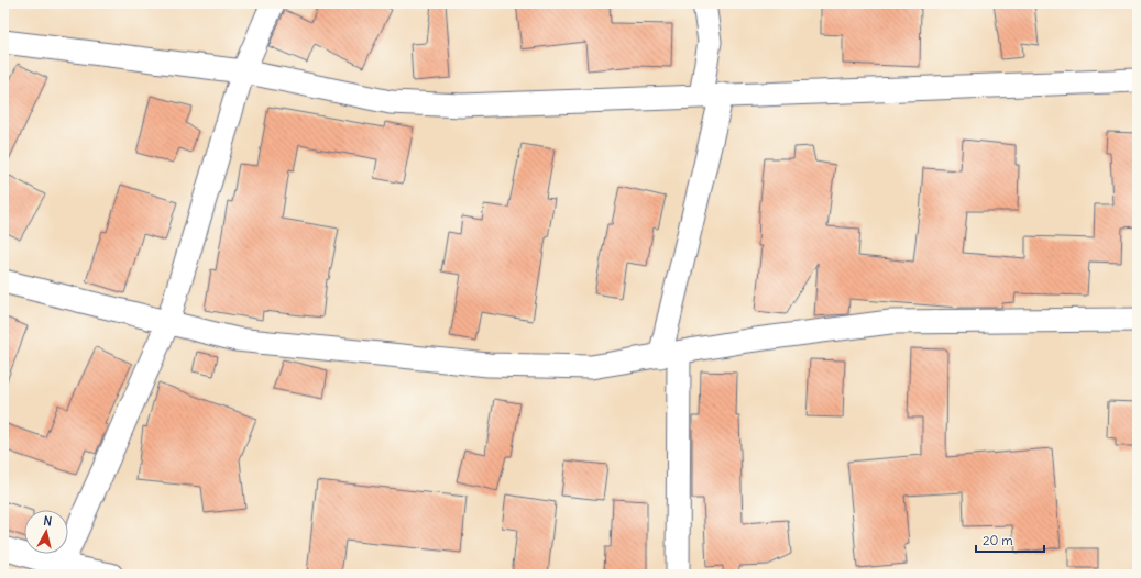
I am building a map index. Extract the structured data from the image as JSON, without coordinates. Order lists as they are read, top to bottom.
{
  "scale_bar": "20 m",
  "north": "top"
}
